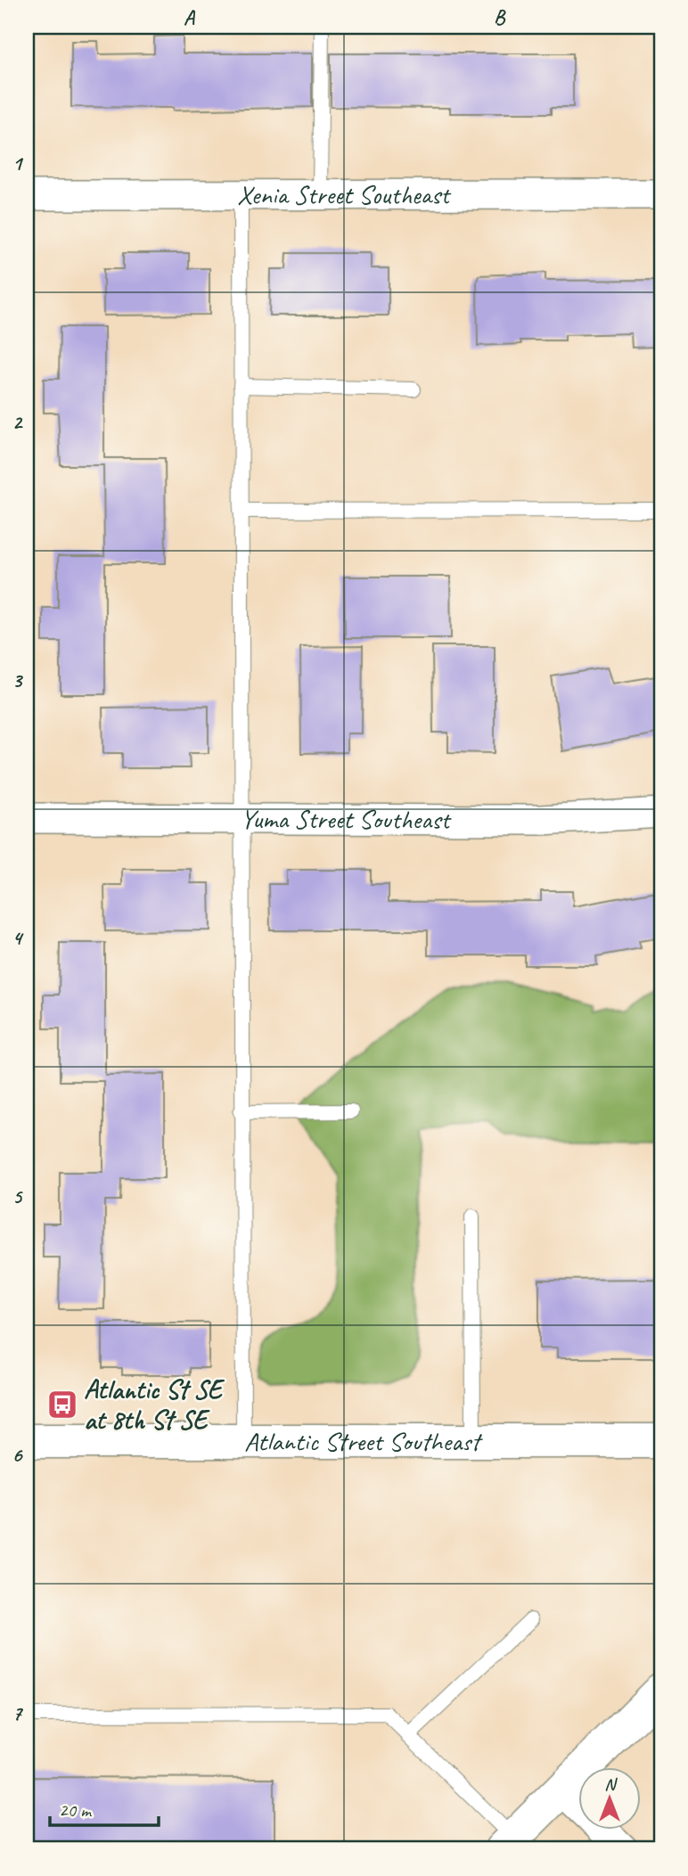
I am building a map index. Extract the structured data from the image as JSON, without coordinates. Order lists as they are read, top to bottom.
{
  "streets": {
    "street": ["Xenia Street Southeast", "Yuma Street Southeast", "Atlantic Street Southeast"]
  },
  "places": {
    "bus stop": ["Atlantic St SE at 8th St SE"]
  },
  "scale_bar": "20 m",
  "north": "top",
  "grid": {
    "columns": ["A", "B"],
    "rows": [
      "1",
      "2",
      "3",
      "4",
      "5",
      "6",
      "7"
    ]
  }
}
